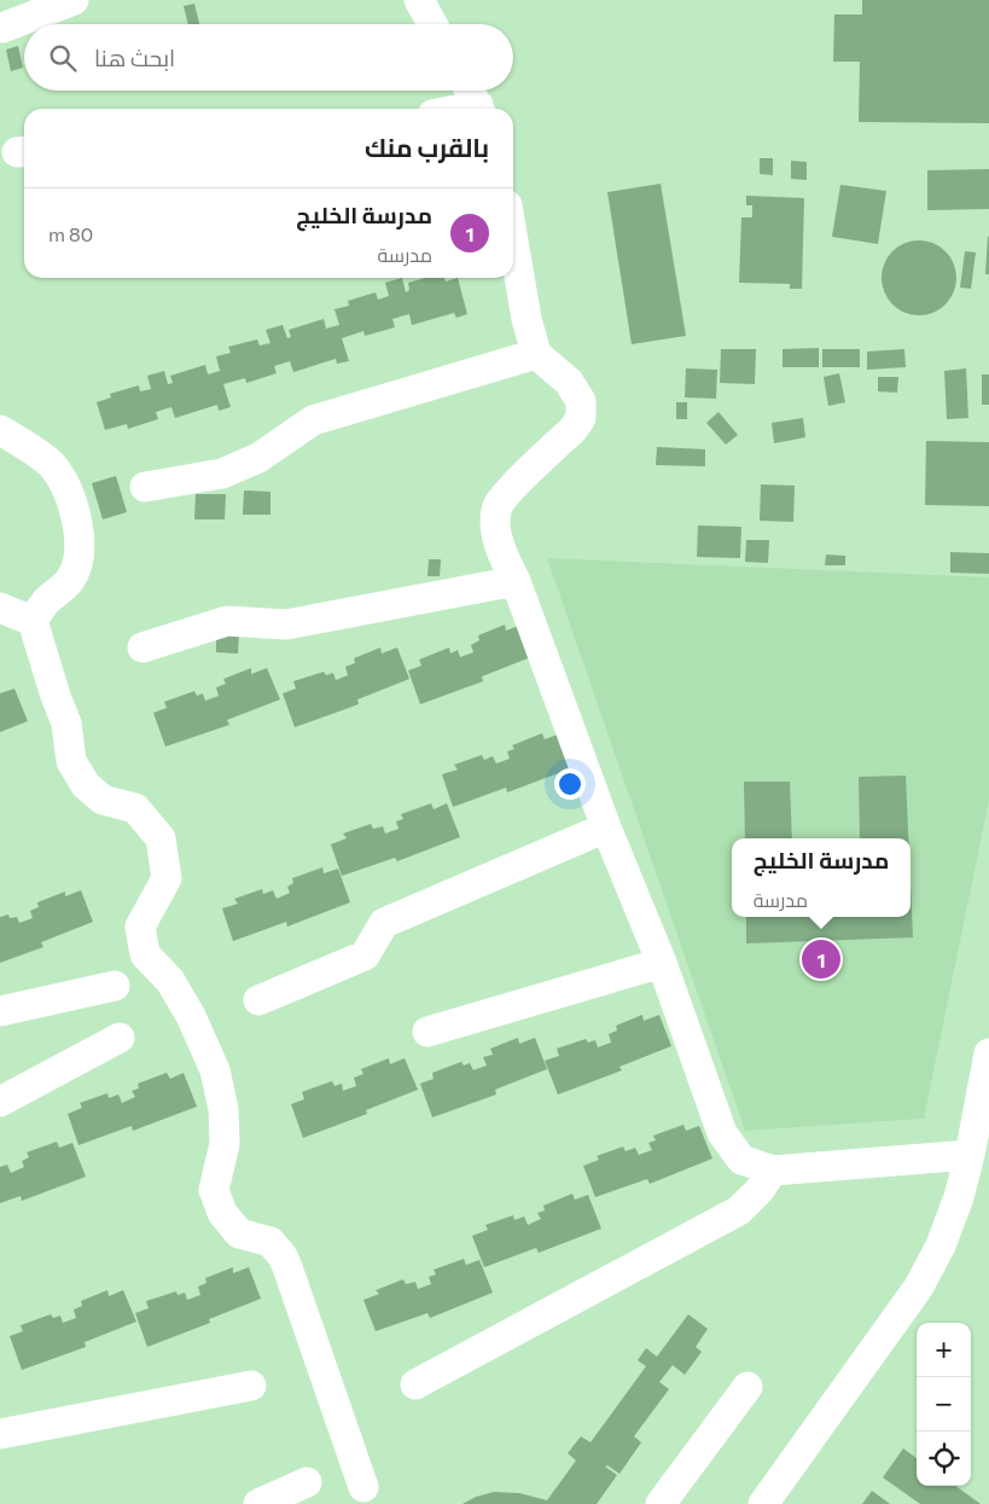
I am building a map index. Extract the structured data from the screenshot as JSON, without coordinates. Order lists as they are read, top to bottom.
{
  "page": {
    "search": "ابحث هنا",
    "heading": "بالقرب منك",
    "list": [
      {
        "mark": "1",
        "name": "مدرسة الخليج",
        "note": "مدرسة",
        "value": "80 m"
      }
    ],
    "popup": ["مدرسة الخليج", "مدرسة"],
    "pins": "1",
    "map_buttons": ["+", "−"]
  }
}
